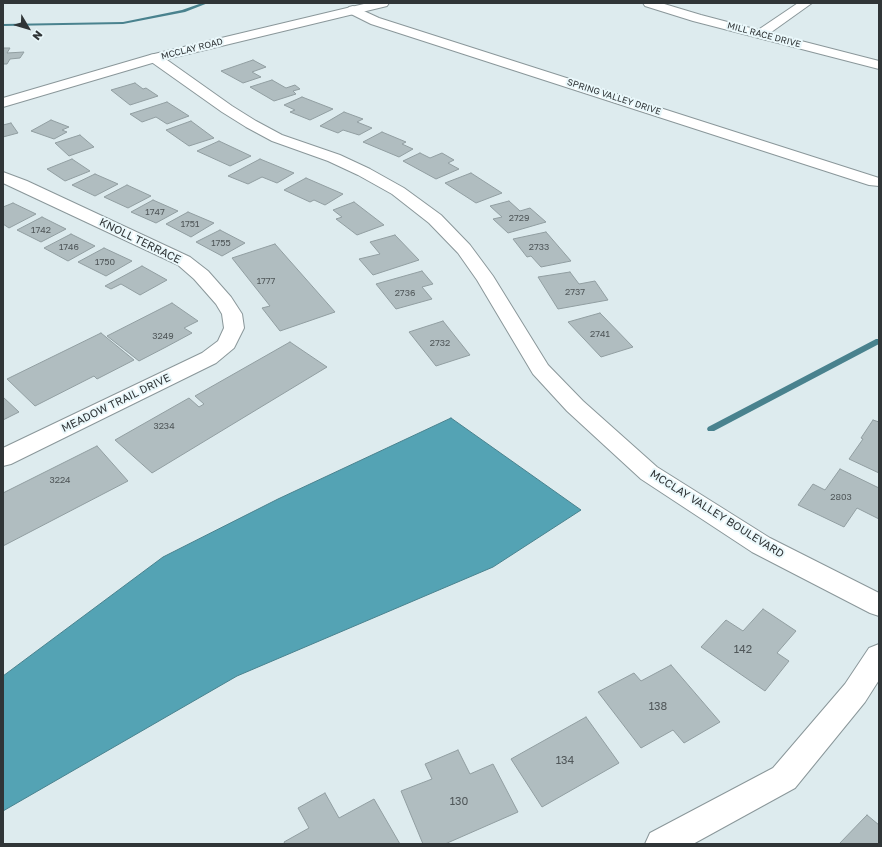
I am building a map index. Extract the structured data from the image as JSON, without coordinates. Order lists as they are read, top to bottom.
{
  "streets": {
    "street": [
      "MILL RACE DRIVE",
      "MCCLAY ROAD",
      "SPRING VALLEY DRIVE",
      "KNOLL TERRACE",
      "MEADOW TRAIL DRIVE",
      "MCCLAY VALLEY BOULEVARD"
    ]
  },
  "crossings": [
    ["MCCLAY ROAD", "SPRING VALLEY DRIVE"],
    ["MCCLAY ROAD", "MCCLAY VALLEY BOULEVARD"],
    ["KNOLL TERRACE", "MEADOW TRAIL DRIVE"]
  ],
  "house_numbers": [
    "1747",
    "2729",
    "1751",
    "1742",
    "1755",
    "1746",
    "2733",
    "1750",
    "1777",
    "2737",
    "2736",
    "2741",
    "3249",
    "2732",
    "3234",
    "3224",
    "2803",
    "142",
    "138",
    "134",
    "130"
  ],
  "north": "bottom right"
}
